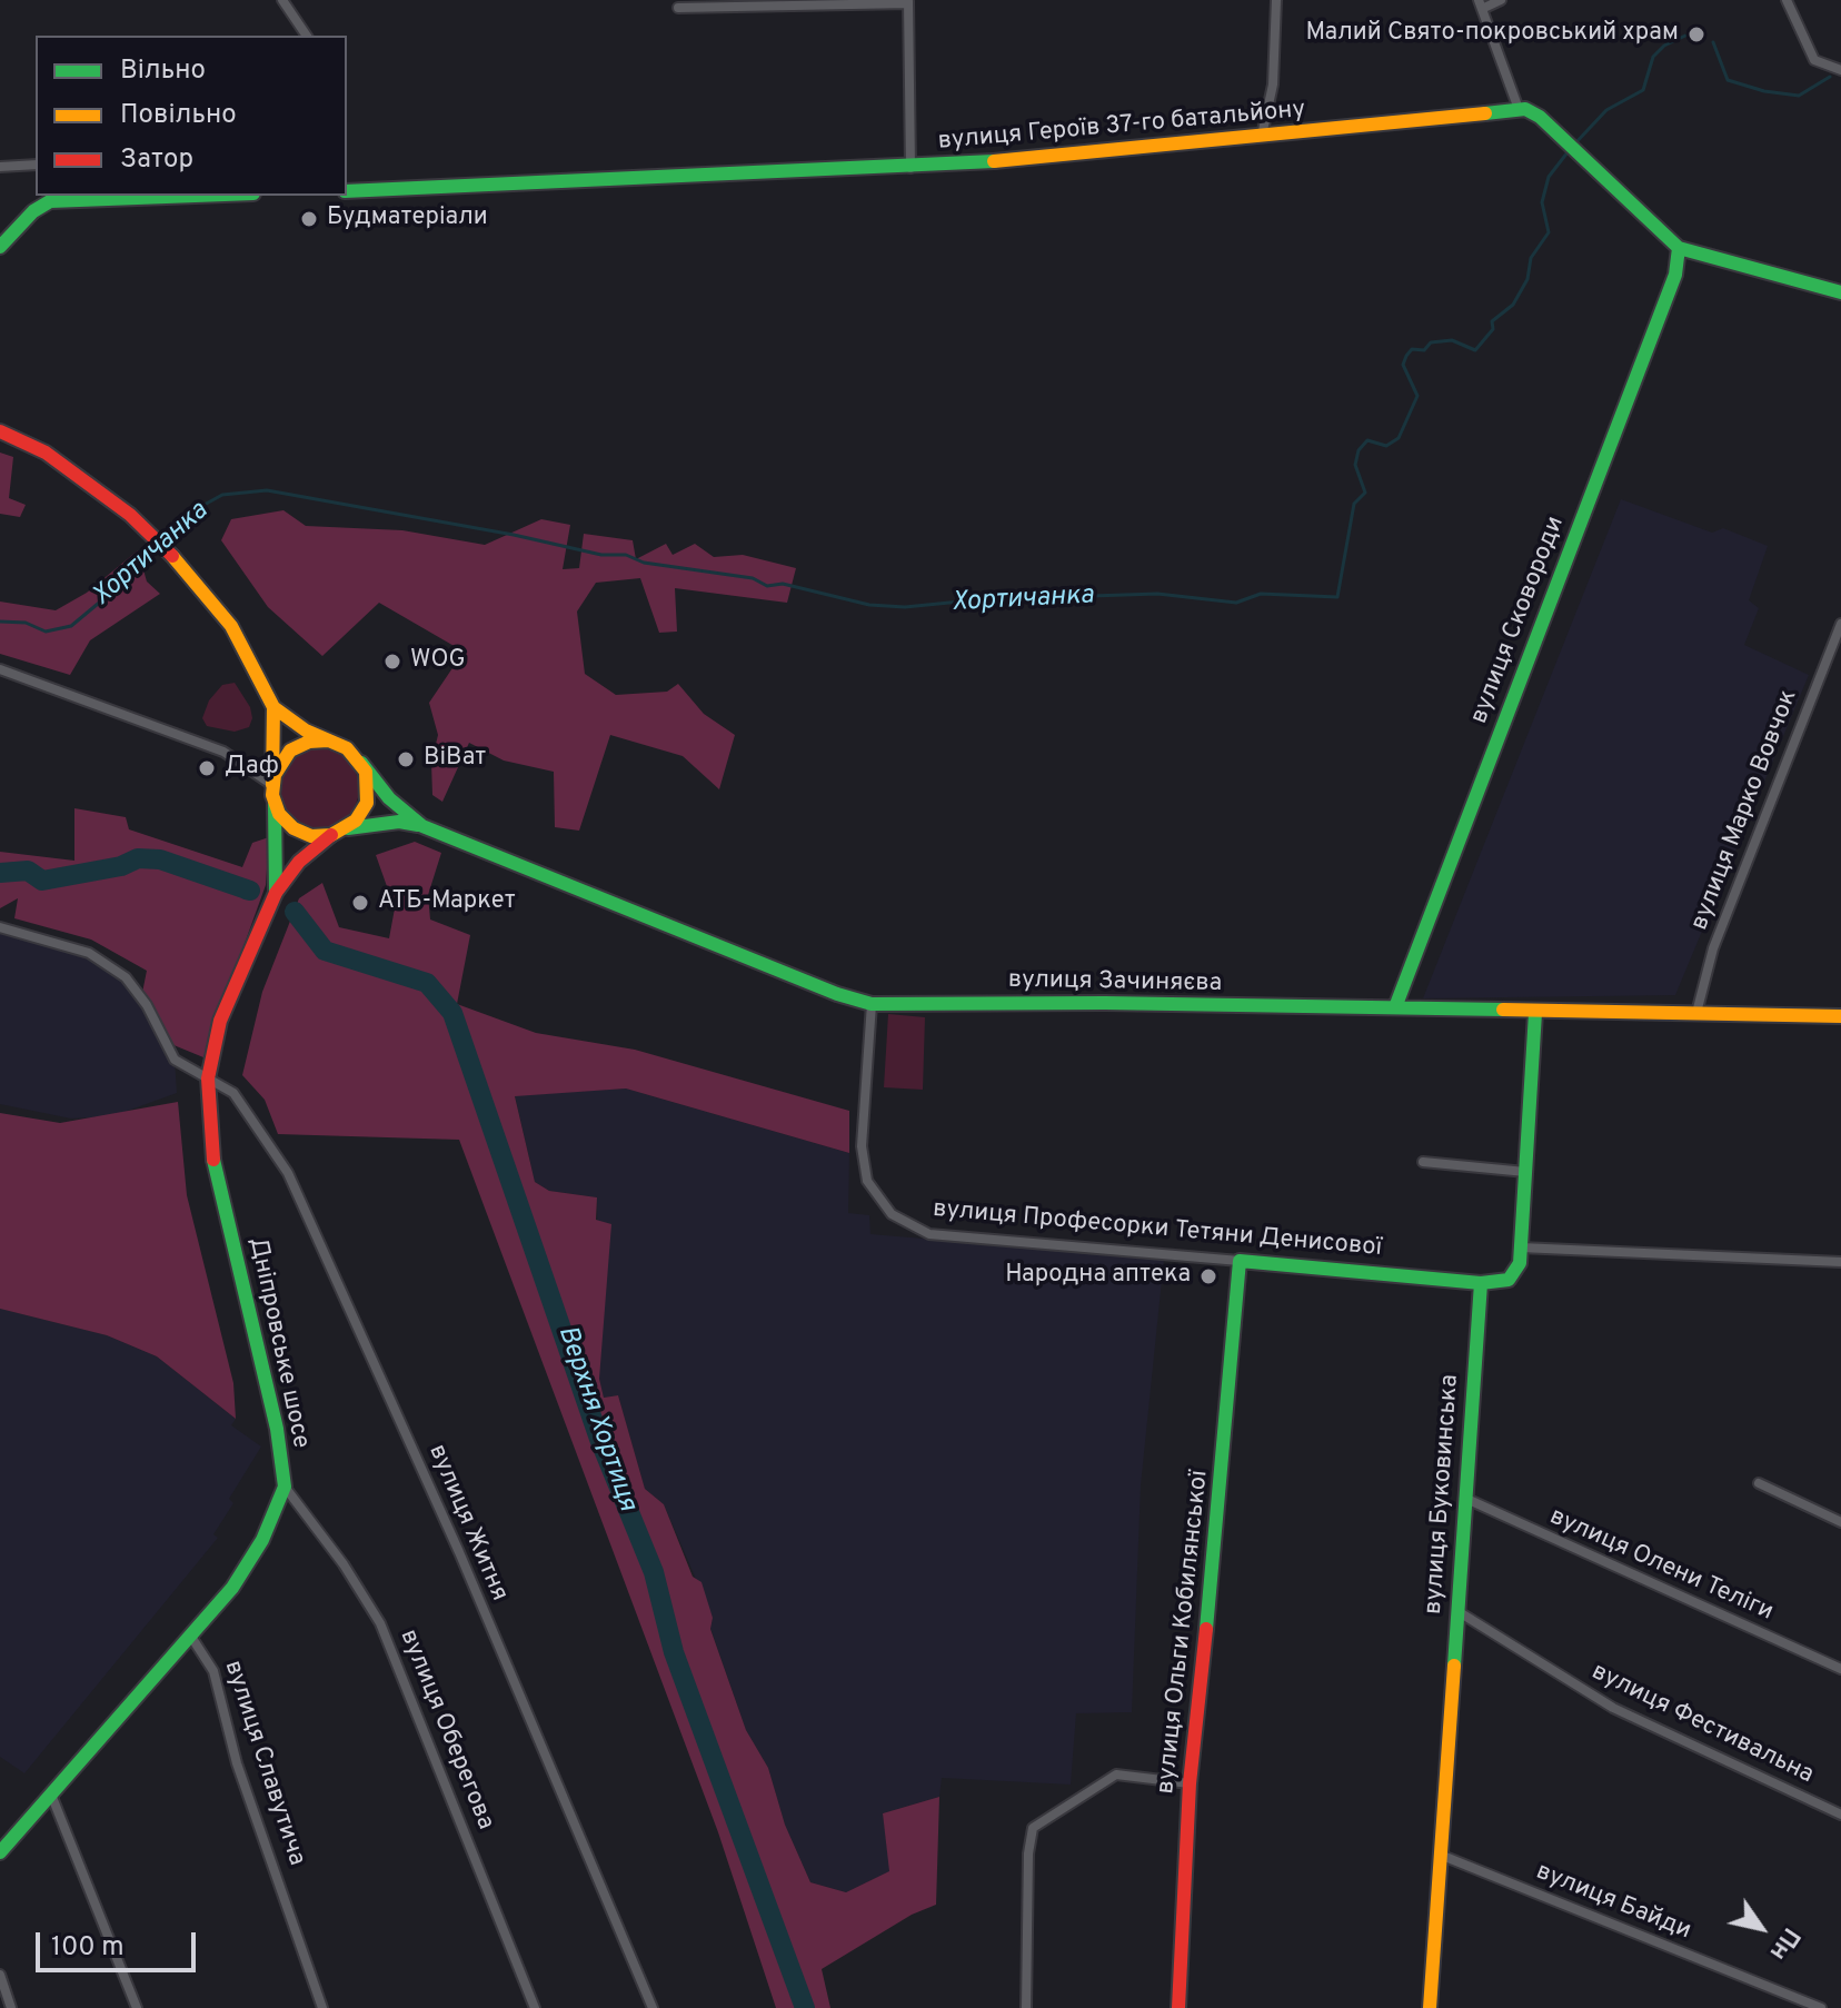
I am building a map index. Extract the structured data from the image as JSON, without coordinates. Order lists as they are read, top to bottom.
{
  "streets": {
    "street": [
      "вулиця Героїв 37-го батальйону",
      "вулиця Сковороди",
      "вулиця Марко Вовчок",
      "вулиця Зачиняєва",
      "вулиця Професорки Тетяни Денисової",
      "Дніпровське шосе",
      "вулиця Буковинська",
      "вулиця Житня",
      "вулиця Олени Теліги",
      "вулиця Ольги Кобилянської",
      "вулиця Фестивальна",
      "вулиця Оберегова",
      "вулиця Славутича",
      "вулиця Байди"
    ]
  },
  "crossings": [
    ["вулиця Сковороди", "вулиця Зачиняєва"],
    ["вулиця Марко Вовчок", "вулиця Зачиняєва"],
    ["вулиця Зачиняєва", "вулиця Професорки Тетяни Денисової"],
    ["вулиця Професорки Тетяни Денисової", "вулиця Буковинська"],
    ["вулиця Професорки Тетяни Денисової", "вулиця Ольги Кобилянської"],
    ["Дніпровське шосе", "вулиця Житня"],
    ["Дніпровське шосе", "вулиця Оберегова"],
    ["Дніпровське шосе", "вулиця Славутича"],
    ["вулиця Буковинська", "вулиця Олени Теліги"],
    ["вулиця Буковинська", "вулиця Фестивальна"],
    ["вулиця Буковинська", "вулиця Байди"]
  ],
  "water": ["Хортичанка", "Верхня Хортиця"],
  "places": [
    "Малий Свято-покровський храм",
    "Будматеріали",
    "WOG",
    "ВіВат",
    "Даф",
    "АТБ-Маркет",
    "Народна аптека"
  ],
  "legend": ["Вільно", "Повільно", "Затор"],
  "scale_bar": "100 m",
  "north": "bottom right"
}
